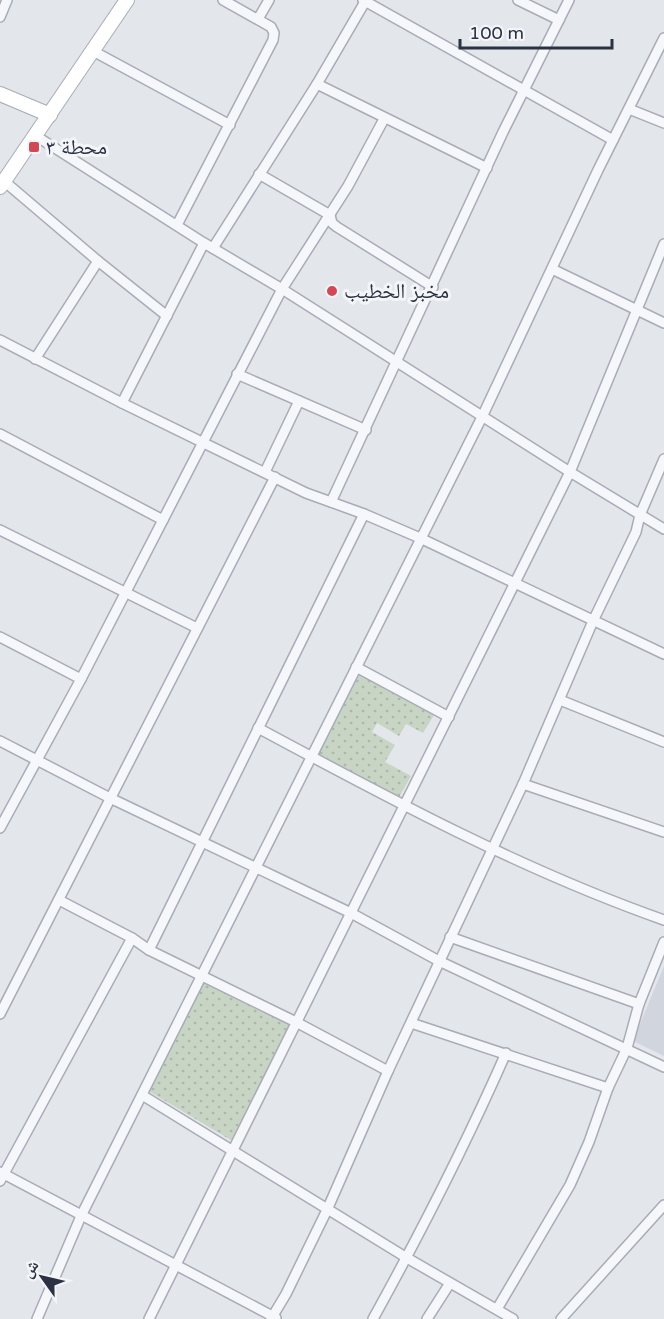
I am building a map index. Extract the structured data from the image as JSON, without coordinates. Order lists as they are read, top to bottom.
{
  "places": {
    "transit": ["محطة ٣"],
    "other": ["مخبز الخطيب"]
  },
  "scale_bar": "100 m",
  "north": "top left"
}
